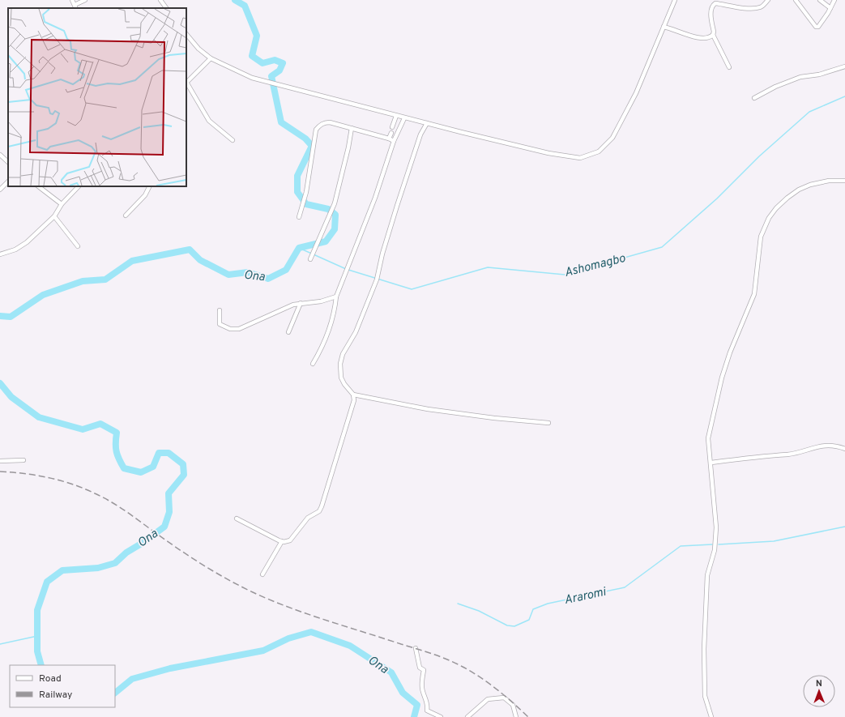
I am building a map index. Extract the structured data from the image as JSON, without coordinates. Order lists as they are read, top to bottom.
{
  "water": ["Ashomagbo", "Ona", "Araromi"],
  "legend": ["Road", "Railway"],
  "north": "top"
}
